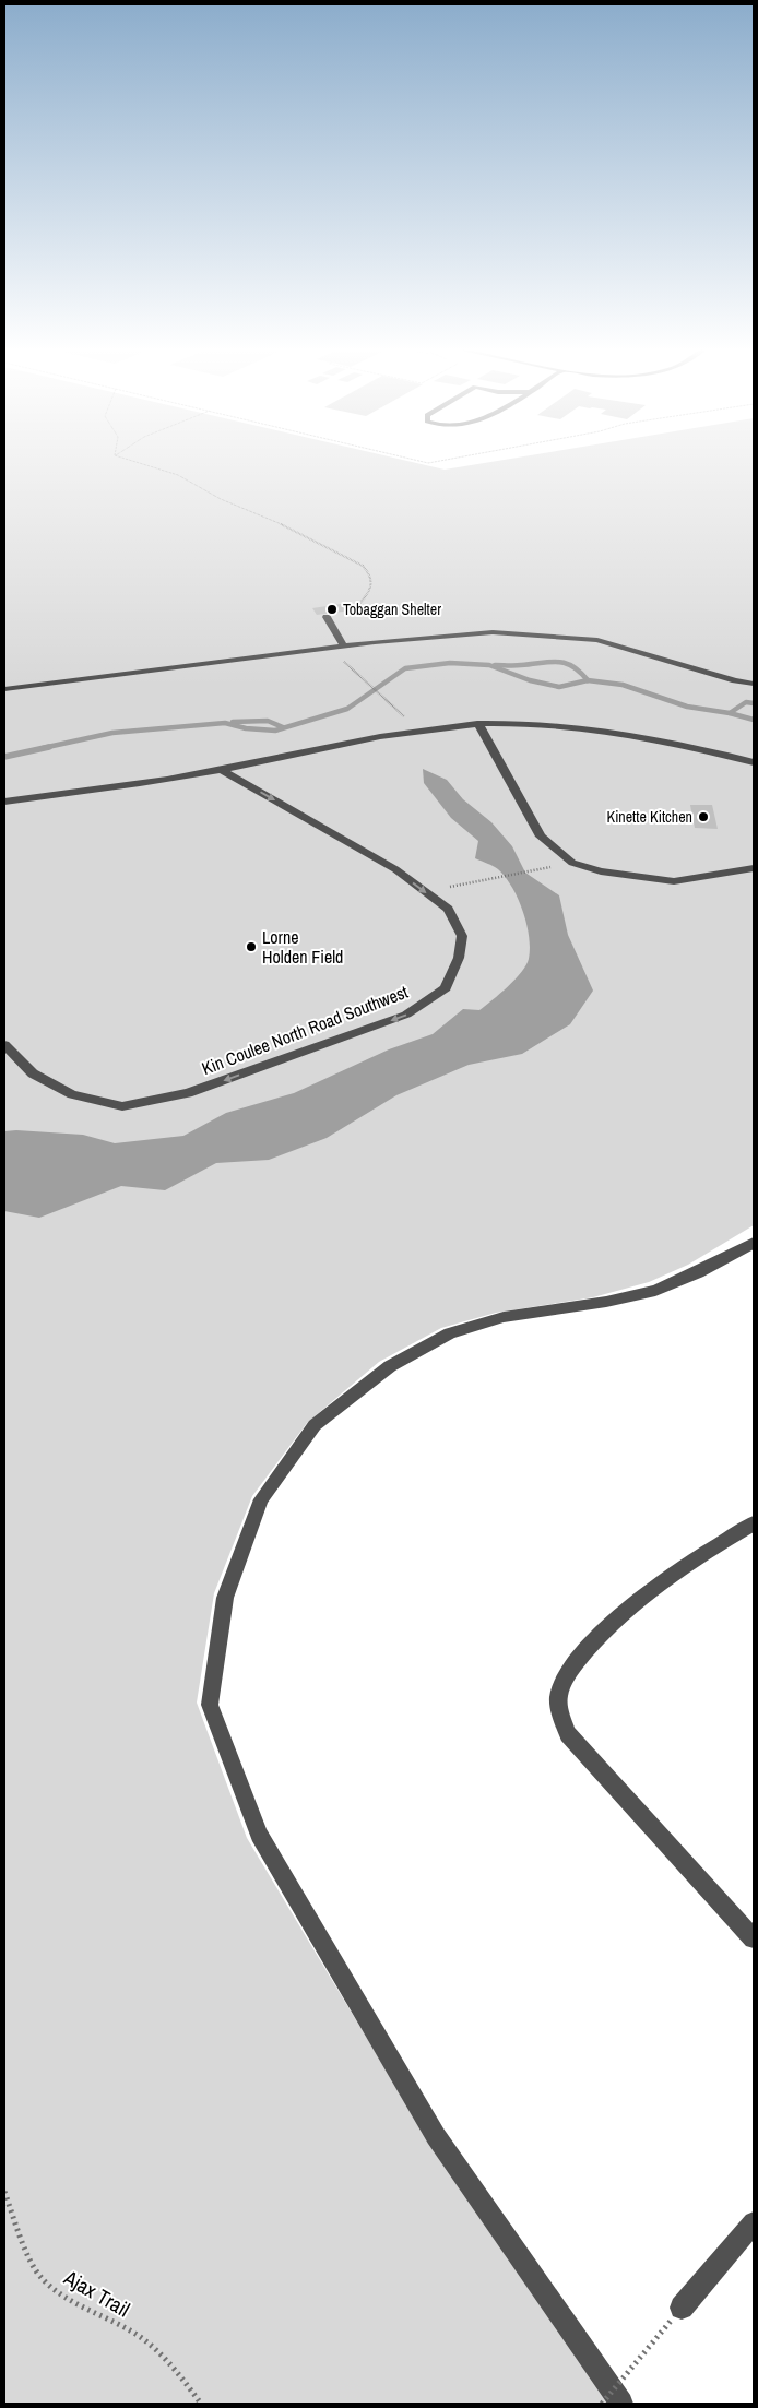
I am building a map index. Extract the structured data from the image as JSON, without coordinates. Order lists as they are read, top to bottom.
{
  "streets": {
    "street": ["Kin Coulee North Road Southwest"],
    "path": ["Ajax Trail"]
  },
  "places": ["Tobaggan Shelter", "Kinette Kitchen", "Lorne Holden Field"]
}
